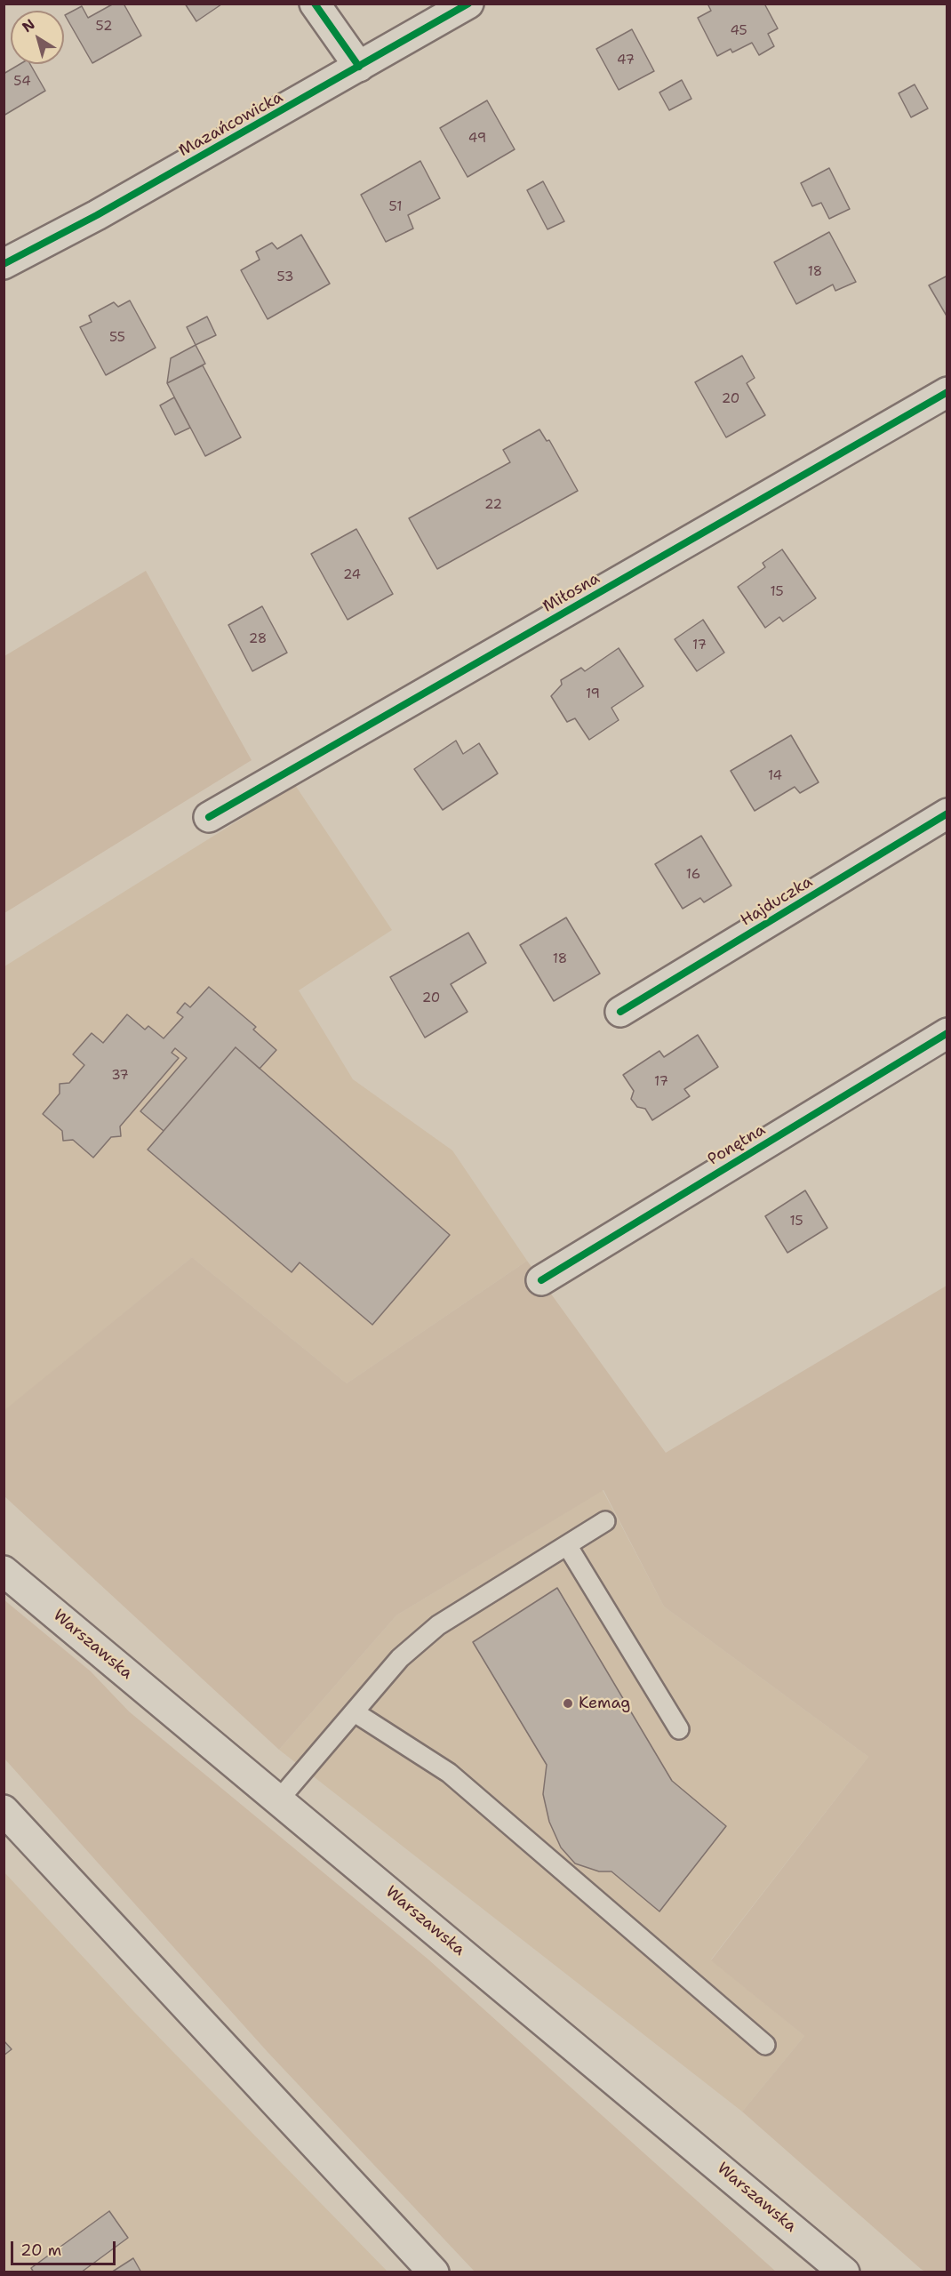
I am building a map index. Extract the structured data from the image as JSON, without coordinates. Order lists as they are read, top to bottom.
{
  "streets": {
    "street": [
      "Mazańcowicka",
      "Miłosna",
      "Hajduczka",
      "Ponętna",
      "Warszawska"
    ]
  },
  "places": ["Kemag"],
  "house_numbers": [
    "52",
    "45",
    "47",
    "54",
    "49",
    "51",
    "18",
    "53",
    "55",
    "20",
    "22",
    "24",
    "15",
    "28",
    "17",
    "19",
    "14",
    "16",
    "18",
    "20",
    "37",
    "17",
    "15"
  ],
  "scale_bar": "20 m",
  "north": "top left"
}
